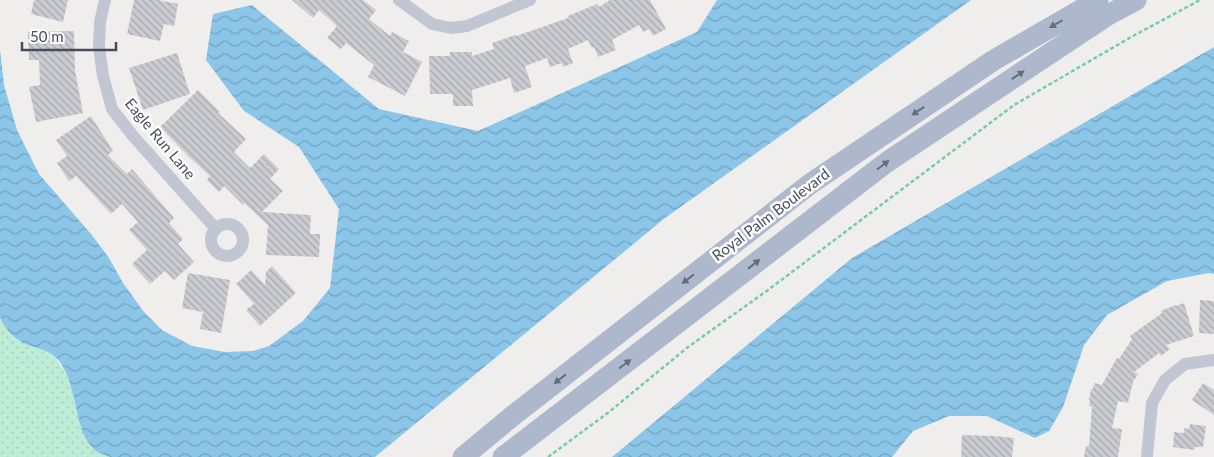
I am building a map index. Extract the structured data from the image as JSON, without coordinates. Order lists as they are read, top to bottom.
{
  "streets": {
    "main road": ["Royal Palm Boulevard"],
    "street": ["Eagle Run Lane"]
  },
  "scale_bar": "50 m"
}
